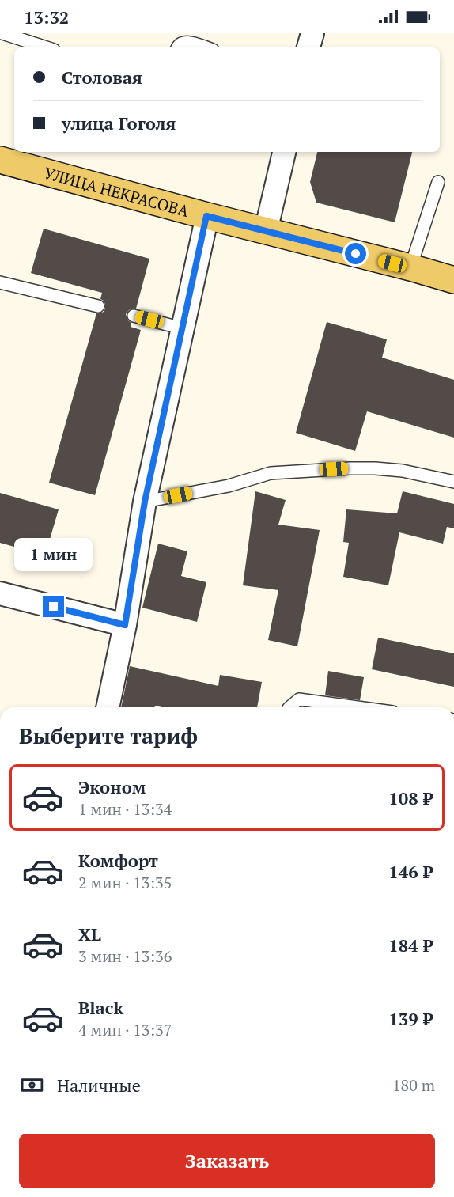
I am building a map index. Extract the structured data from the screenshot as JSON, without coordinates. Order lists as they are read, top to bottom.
{
  "streets": {
    "main road": ["УЛИЦА НЕКРАСОВА"]
  },
  "page": {
    "status": "13:32",
    "banner": ["Столовая", "улица Гоголя"],
    "bubble": "1 мин",
    "heading": "Выберите тариф",
    "list": [
      {
        "name": "Эконом",
        "note": "1 мин · 13:34",
        "value": "108 ₽"
      },
      {
        "name": "Комфорт",
        "note": "2 мин · 13:35",
        "value": "146 ₽"
      },
      {
        "name": "XL",
        "note": "3 мин · 13:36",
        "value": "184 ₽"
      },
      {
        "name": "Black",
        "note": "4 мин · 13:37",
        "value": "139 ₽"
      }
    ],
    "pay": ["Наличные", "180 m"],
    "buttons": "Заказать"
  }
}
